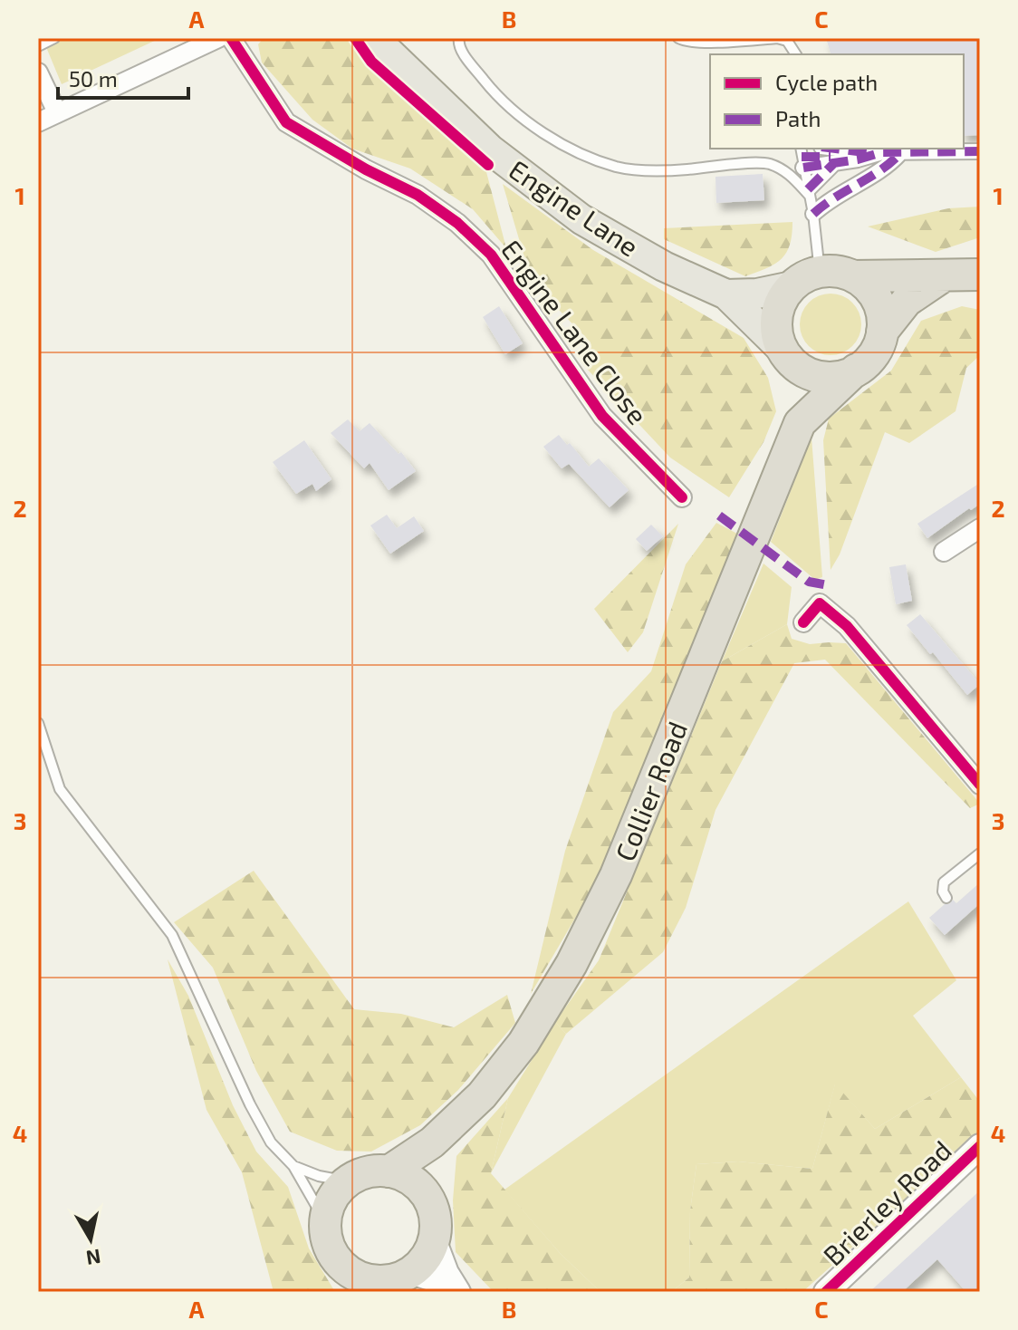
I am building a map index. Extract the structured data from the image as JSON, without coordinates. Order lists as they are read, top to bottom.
{
  "streets": {
    "highway": ["Collier Road"],
    "main road": ["Engine Lane"],
    "street": ["Engine Lane Close", "Brierley Road"]
  },
  "crossings": [
    ["Engine Lane", "Collier Road"]
  ],
  "legend": ["Cycle path", "Path"],
  "scale_bar": "50 m",
  "north": "bottom",
  "grid": {
    "columns": ["A", "B", "C"],
    "rows": [
      "1",
      "2",
      "3",
      "4"
    ]
  }
}
